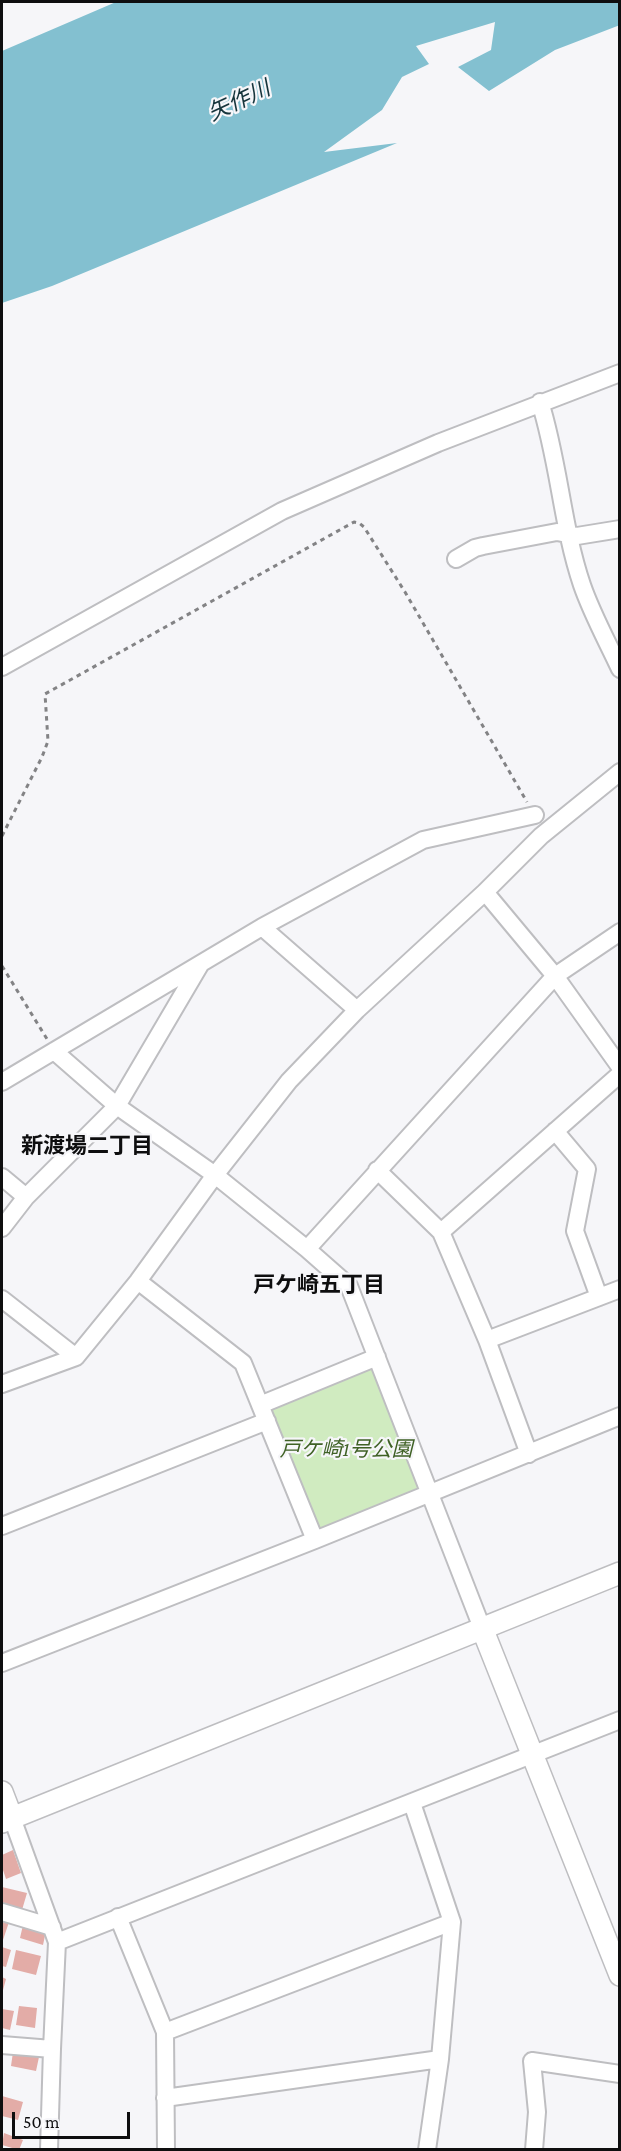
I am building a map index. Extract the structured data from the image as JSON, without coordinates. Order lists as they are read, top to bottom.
{
  "districts": ["新渡場二丁目", "戸ケ崎五丁目"],
  "water": ["矢作川"],
  "parks": ["戸ケ崎1号公園"],
  "scale_bar": "50 m"
}
